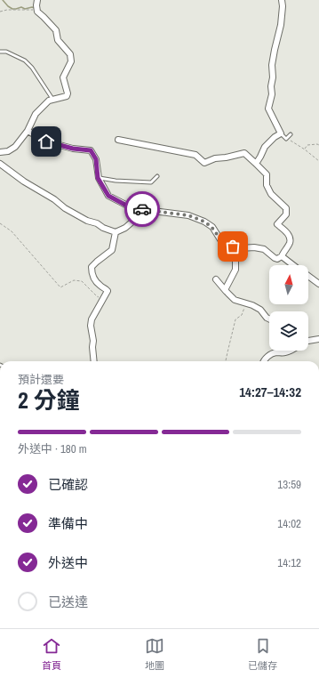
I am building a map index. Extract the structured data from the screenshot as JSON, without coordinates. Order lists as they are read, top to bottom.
{
  "north": "top",
  "page": {
    "heading": ["2 分鐘", "預計還要", "14:27–14:32"],
    "bar": "外送中 · 180 m",
    "list": [
      ["已確認", "13:59"],
      ["準備中", "14:02"],
      ["外送中", "14:12"],
      "已送達"
    ],
    "tabs": ["首頁", "地圖", "已儲存"]
  }
}
